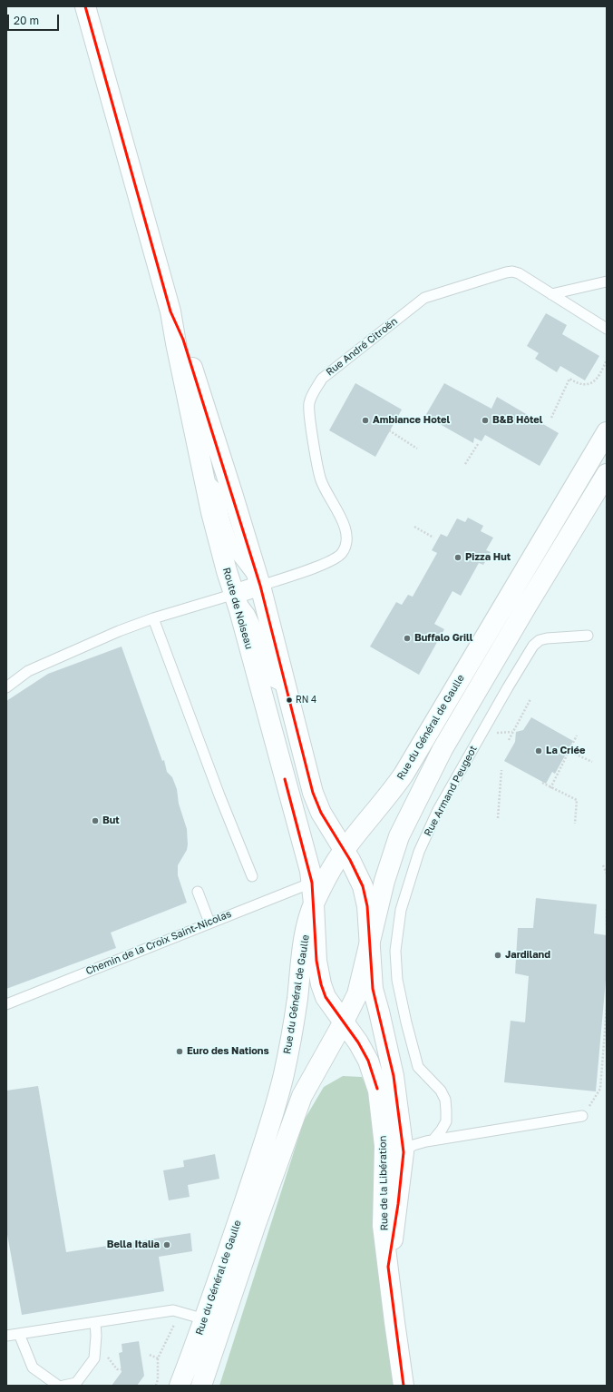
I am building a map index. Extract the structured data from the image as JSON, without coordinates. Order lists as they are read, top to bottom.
{
  "streets": {
    "main road": ["Route de Noiseau", "Rue du Général de Gaulle", "Rue de la Libération"],
    "lane": ["Rue André Citroën", "Rue Armand Peugeot", "Chemin de la Croix Saint-Nicolas"]
  },
  "crossings": [
    ["Rue André Citroën", "Route de Noiseau"],
    ["Route de Noiseau", "Rue du Général de Gaulle"],
    ["Route de Noiseau", "Chemin de la Croix Saint-Nicolas"],
    ["Route de Noiseau", "Rue de la Libération"],
    ["Rue du Général de Gaulle", "Rue de la Libération"]
  ],
  "places": [
    "Ambiance Hotel",
    "B&B Hôtel",
    "Pizza Hut",
    "Buffalo Grill",
    "RN 4",
    "La Criée",
    "But",
    "Jardiland",
    "Euro des Nations",
    "Bella Italia"
  ],
  "scale_bar": "20 m"
}
